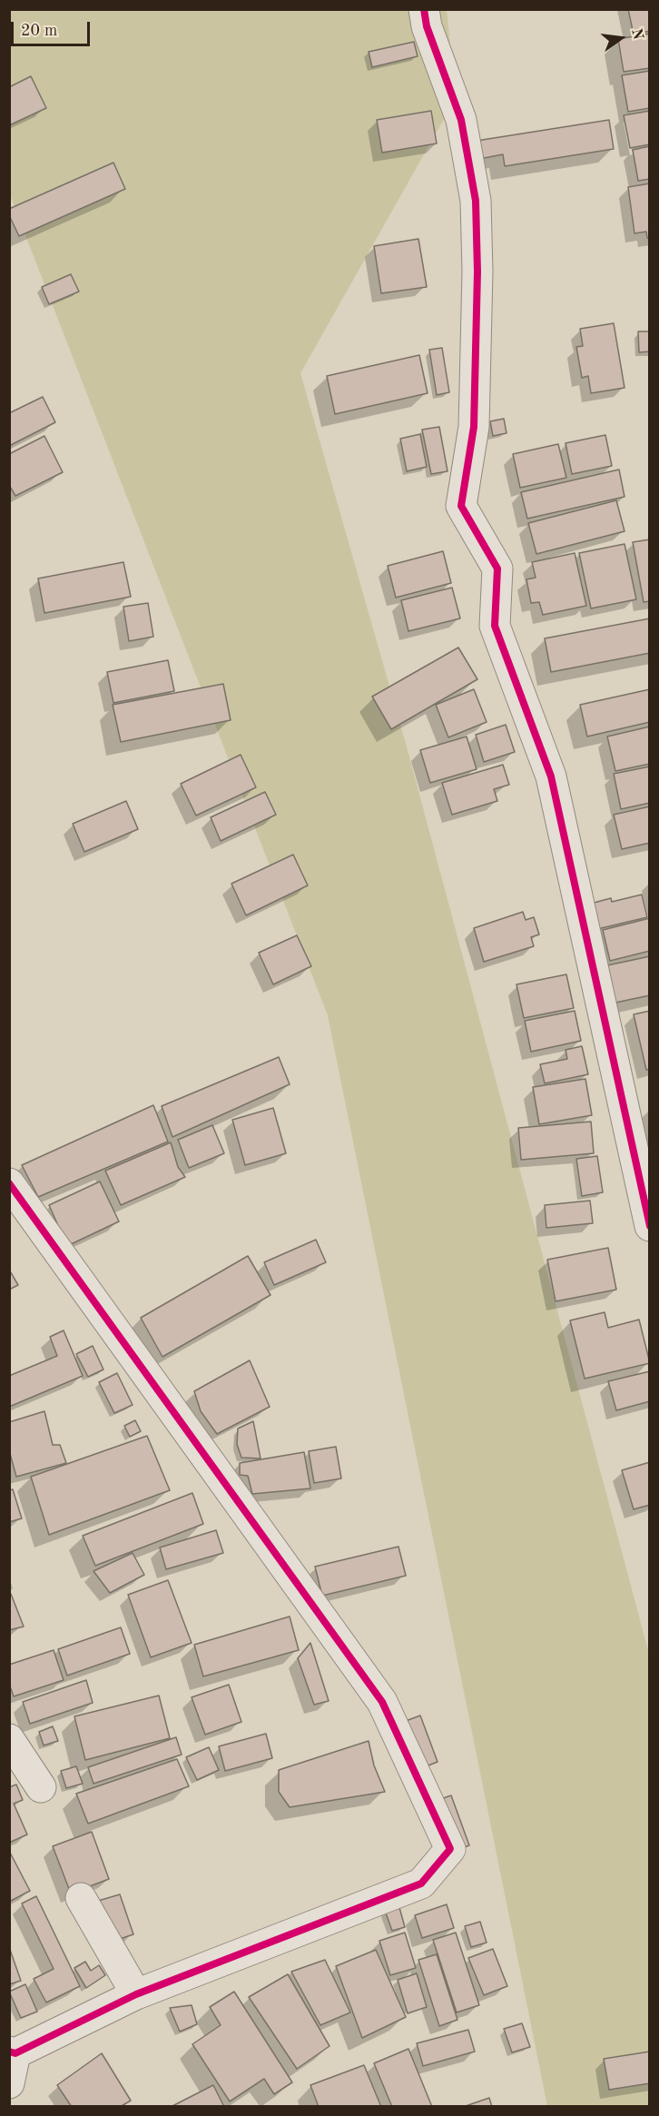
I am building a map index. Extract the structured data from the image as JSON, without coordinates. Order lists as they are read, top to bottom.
{
  "scale_bar": "20 m",
  "north": "right"
}
